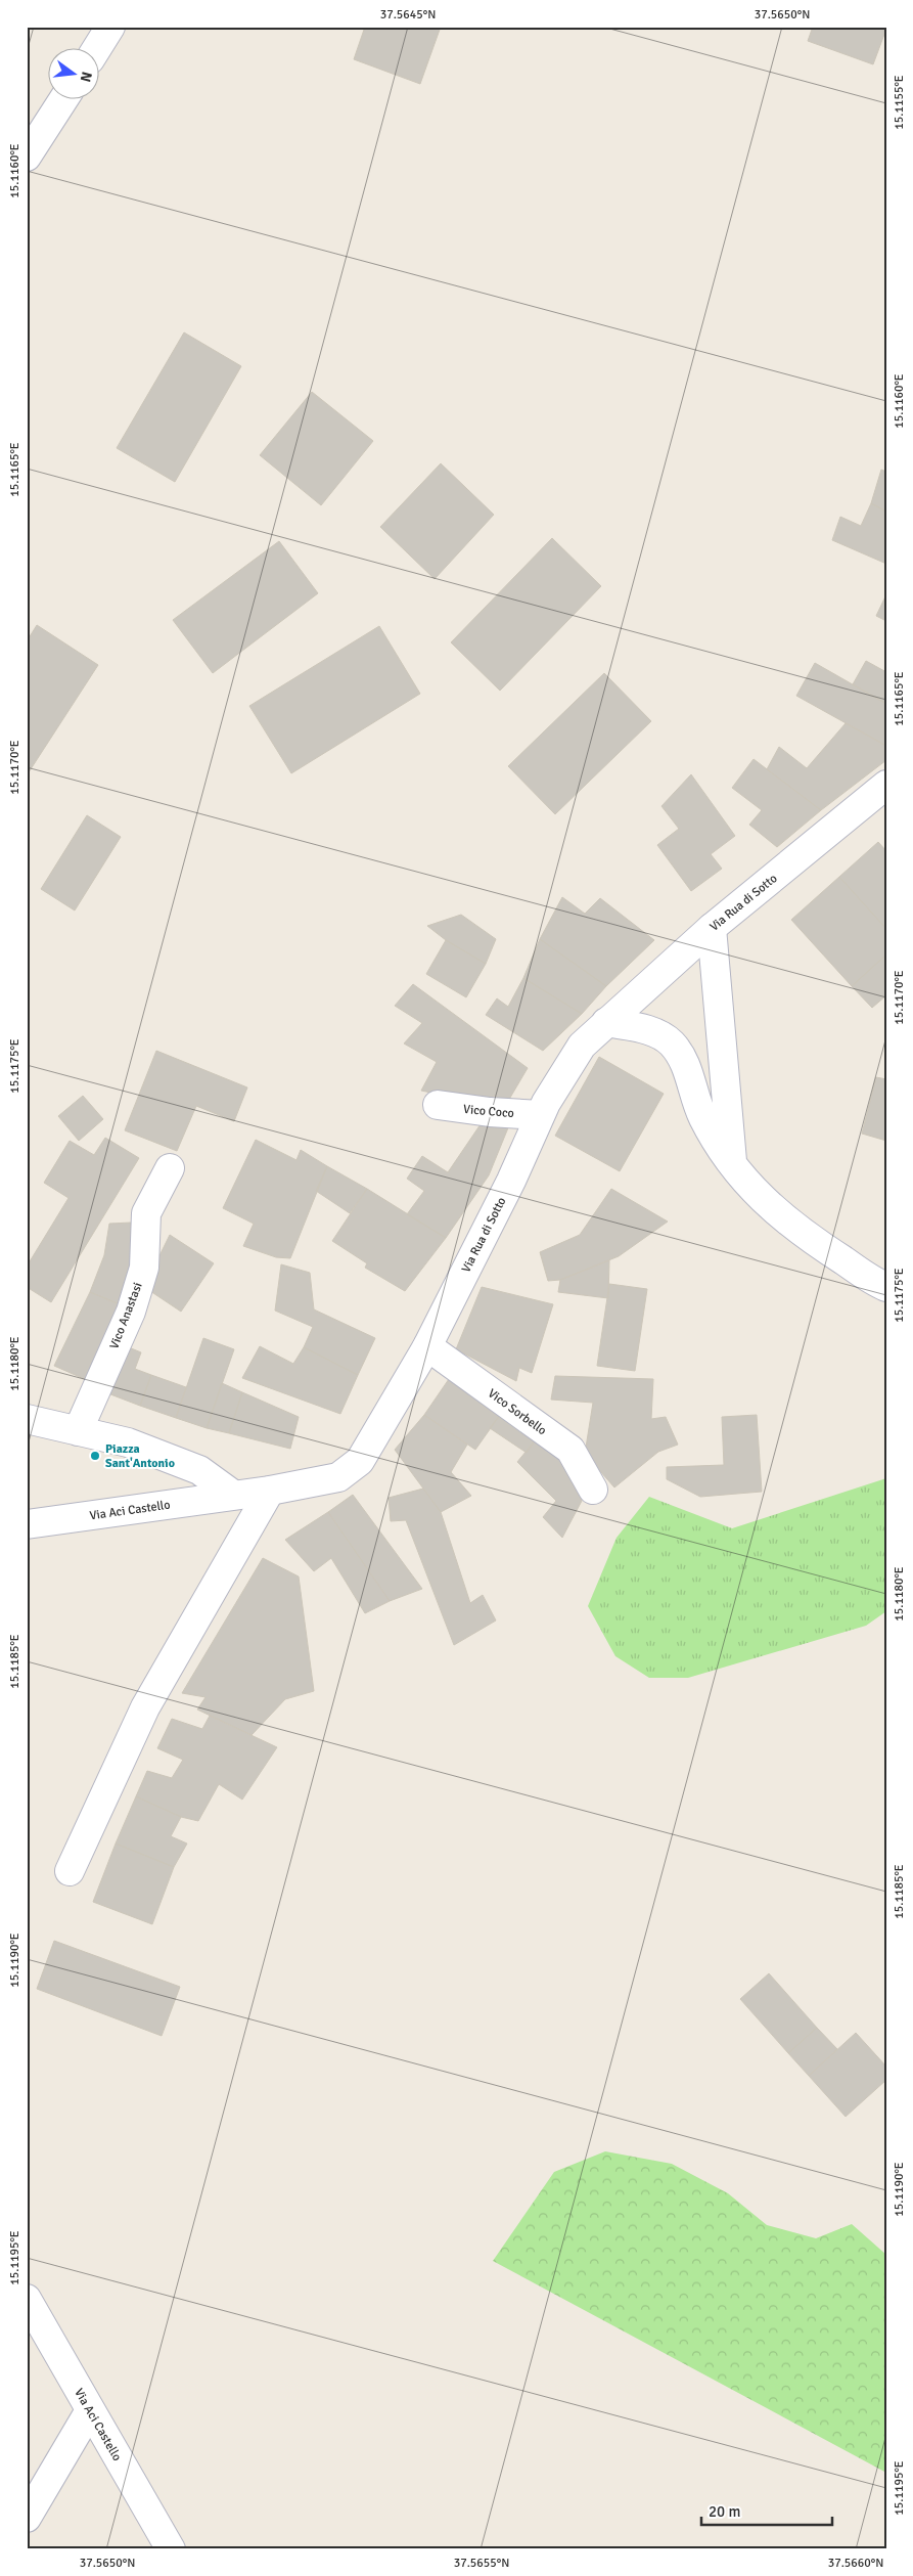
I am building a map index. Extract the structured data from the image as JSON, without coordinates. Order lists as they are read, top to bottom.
{
  "streets": {
    "street": [
      "Via Rua di Sotto",
      "Vico Coco",
      "Vico Anastasi",
      "Vico Sorbello",
      "Via Aci Castello"
    ]
  },
  "crossings": [
    ["Via Rua di Sotto", "Vico Coco"],
    ["Via Rua di Sotto", "Vico Sorbello"],
    ["Via Rua di Sotto", "Via Aci Castello"]
  ],
  "places": ["Piazza Sant'Antonio"],
  "scale_bar": "20 m",
  "north": "right",
  "coordinates": [
    "37.5645°N",
    "37.5650°N",
    "15.1155°E",
    "15.1160°E",
    "15.1165°E",
    "15.1170°E",
    "15.1175°E",
    "15.1180°E",
    "15.1185°E",
    "15.1190°E",
    "15.1195°E",
    "37.5655°N",
    "37.5660°N"
  ]
}
